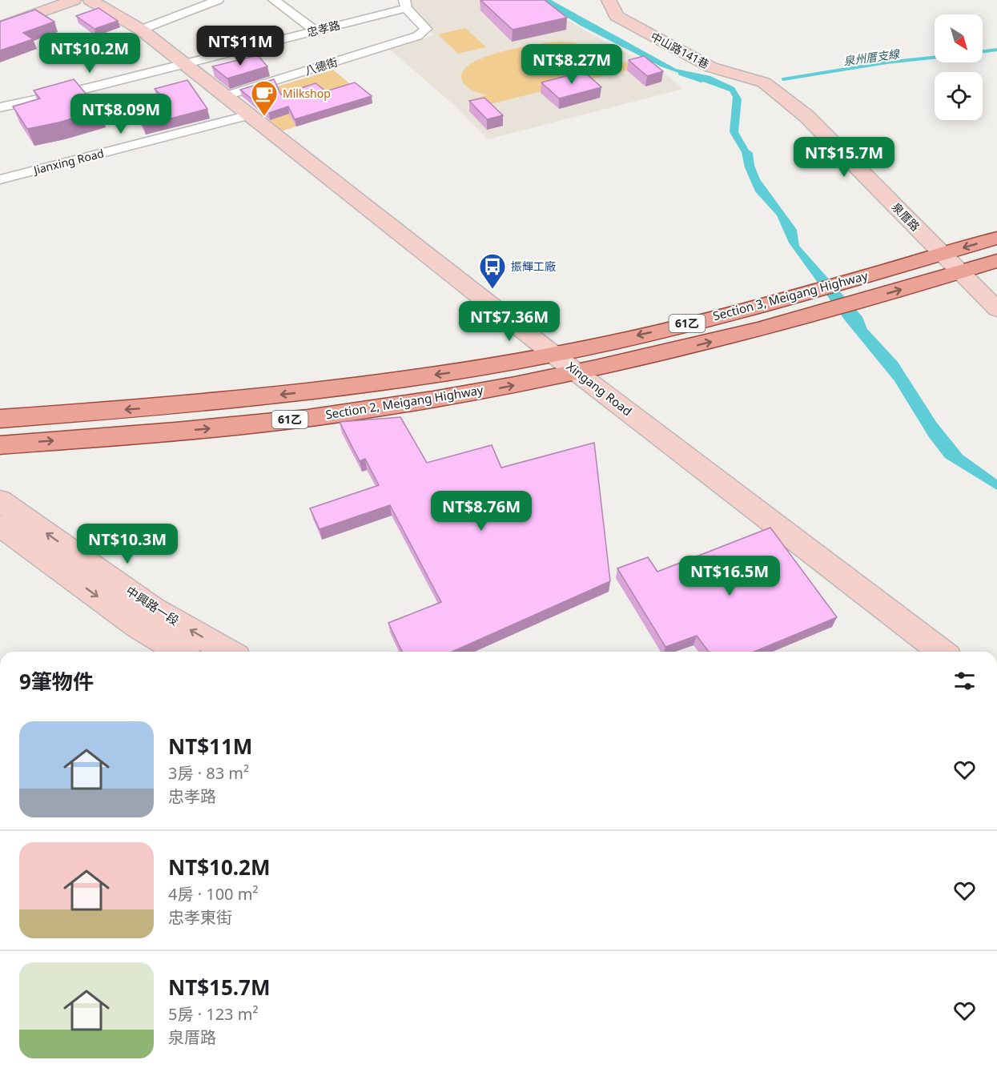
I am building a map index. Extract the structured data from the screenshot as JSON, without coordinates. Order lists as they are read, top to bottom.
{
  "streets": {
    "main road": ["Section 3, Meigang Highway", "61乙", "Section 2, Meigang Highway"],
    "street": [
      "忠孝路",
      "中山路141巷",
      "八德街",
      "Jianxing Road",
      "泉厝路",
      "Xingang Road",
      "中興路一段"
    ]
  },
  "crossings": [
    ["忠孝路", "八德街"],
    ["忠孝路", "Xingang Road"],
    ["中山路141巷", "泉厝路"],
    ["八德街", "Xingang Road"],
    ["Jianxing Road", "Xingang Road"],
    ["泉厝路", "Section 3, Meigang Highway"],
    ["Section 3, Meigang Highway", "Xingang Road"],
    ["Section 3, Meigang Highway", "Section 2, Meigang Highway"],
    ["Xingang Road", "Section 2, Meigang Highway"]
  ],
  "water": ["泉州厝支線"],
  "places": {
    "cafe": ["Milkshop"],
    "bus stop": ["振輝工廠"]
  },
  "north": "bottom right",
  "page": {
    "price": [
      "NT$11M",
      "NT$10.2M",
      "NT$8.27M",
      "NT$8.09M",
      "NT$15.7M",
      "NT$7.36M",
      "NT$8.76M",
      "NT$10.3M",
      "NT$16.5M"
    ],
    "heading": "9筆物件",
    "list": [
      {
        "name": "NT$11M",
        "note": "3房 · 83 m² · 忠孝路"
      },
      {
        "name": "NT$10.2M",
        "note": "4房 · 100 m² · 忠孝東街"
      },
      {
        "name": "NT$15.7M",
        "note": "5房 · 123 m² · 泉厝路"
      }
    ]
  }
}
